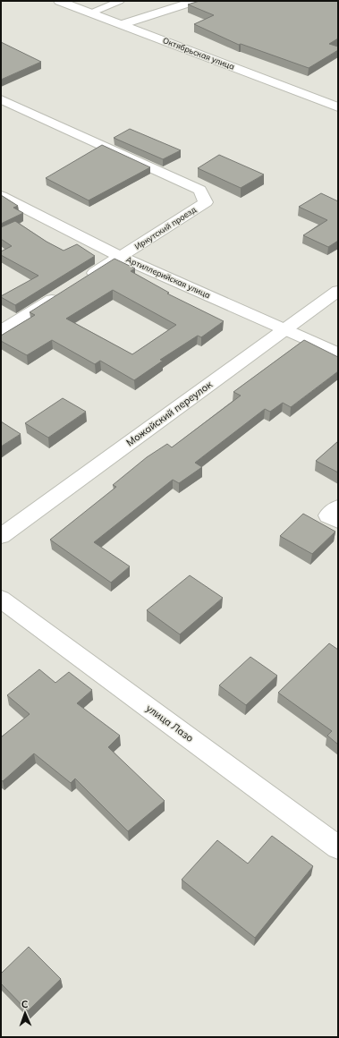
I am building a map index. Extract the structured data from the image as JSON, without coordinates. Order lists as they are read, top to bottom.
{
  "streets": {
    "street": [
      "Октябрьская улица",
      "Иркутский проезд",
      "Артиллерийская улица",
      "Можайский переулок",
      "улица Лазо"
    ]
  },
  "crossings": [
    ["Иркутский проезд", "Артиллерийская улица"],
    ["Артиллерийская улица", "Можайский переулок"]
  ],
  "north": "top"
}
